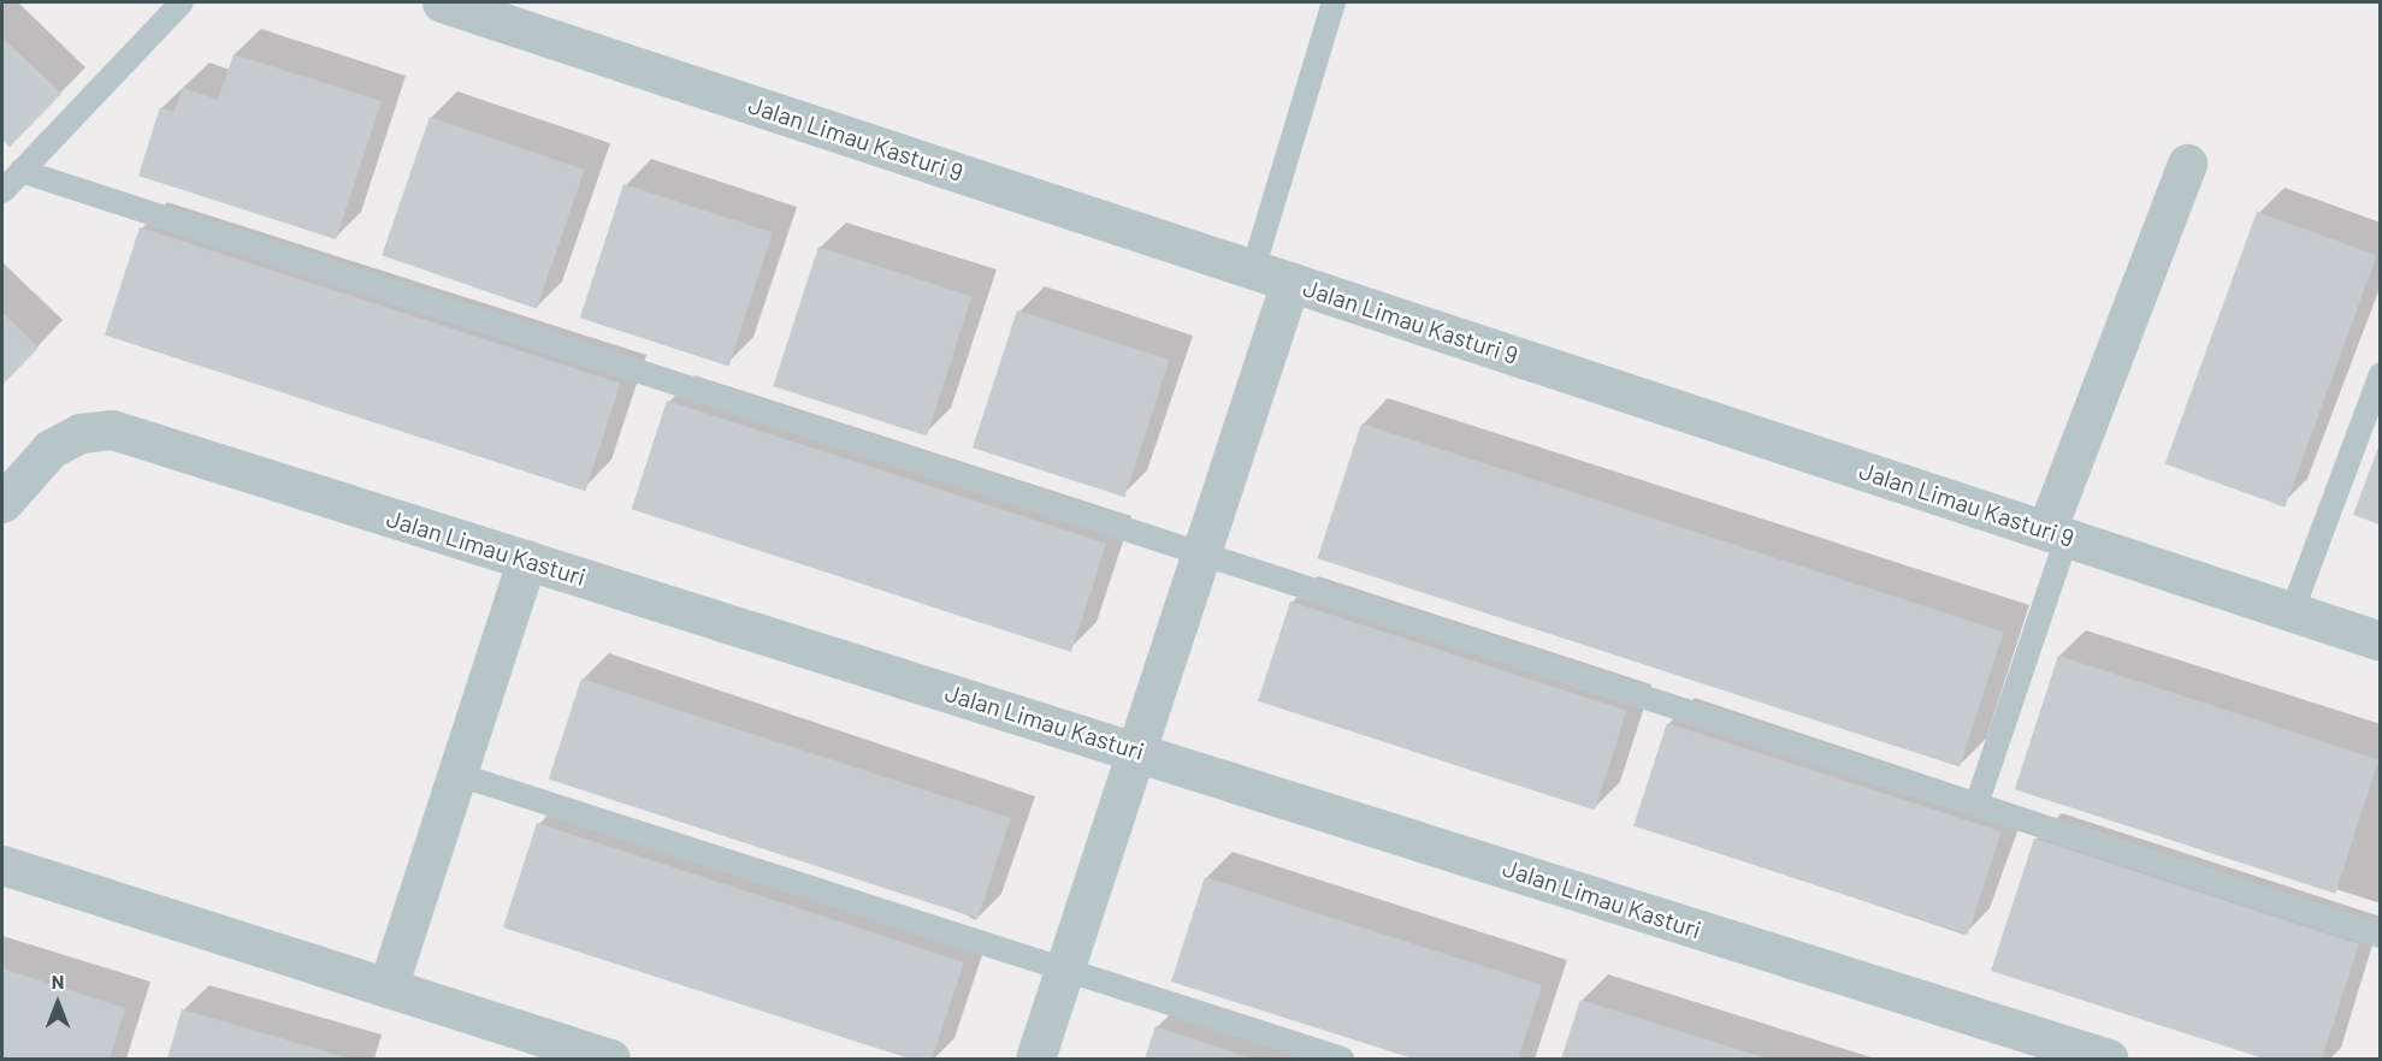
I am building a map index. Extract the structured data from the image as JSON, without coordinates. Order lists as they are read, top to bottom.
{
  "streets": {
    "street": ["Jalan Limau Kasturi 9", "Jalan Limau Kasturi"]
  },
  "north": "top"
}
